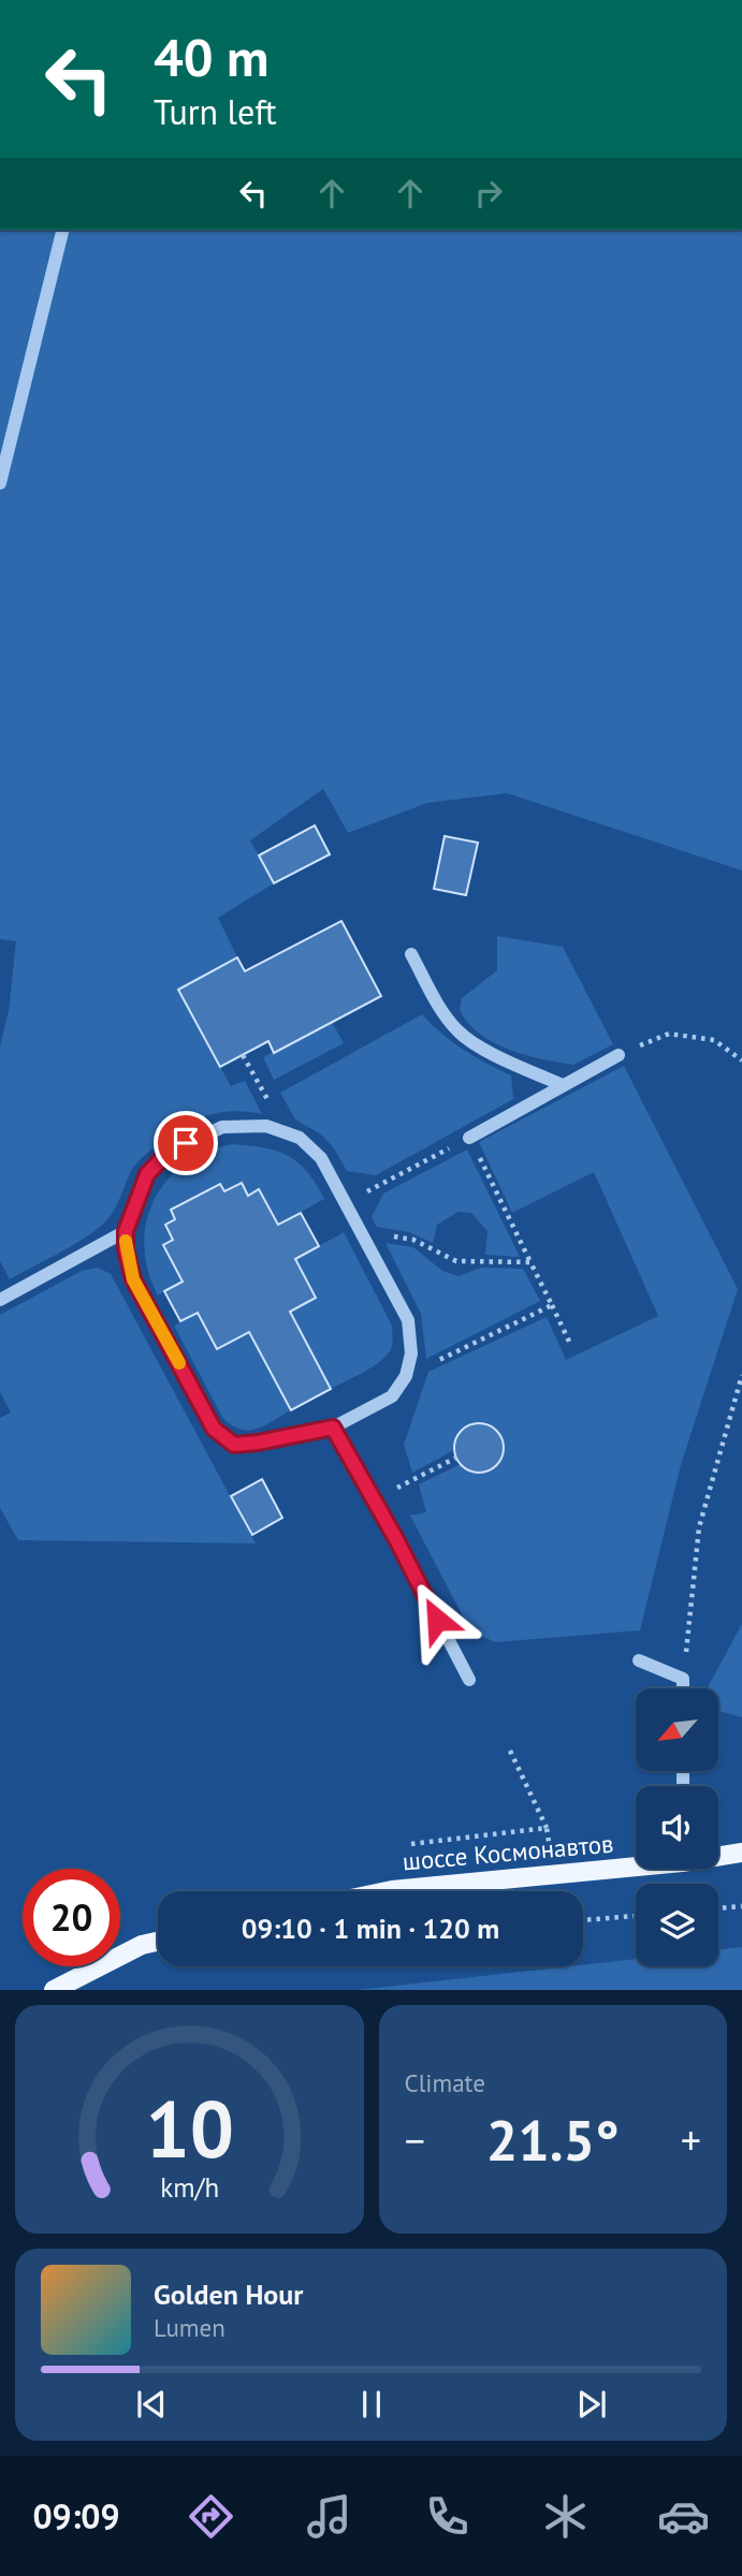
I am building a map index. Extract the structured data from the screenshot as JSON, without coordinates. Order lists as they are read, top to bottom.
{
  "streets": {
    "main road": ["шоссе Космонавтов"]
  },
  "north": "bottom left",
  "page": {
    "turn": ["40 m", "Turn left"],
    "limit": "20",
    "trip": "09:10 · 1 min · 120 m",
    "tile": "Climate",
    "heat": ["−", "21.5°", "+"],
    "song": ["Golden Hour", "Lumen"],
    "tabs": "09:09",
    "gauge": ["10", "km/h"]
  }
}
